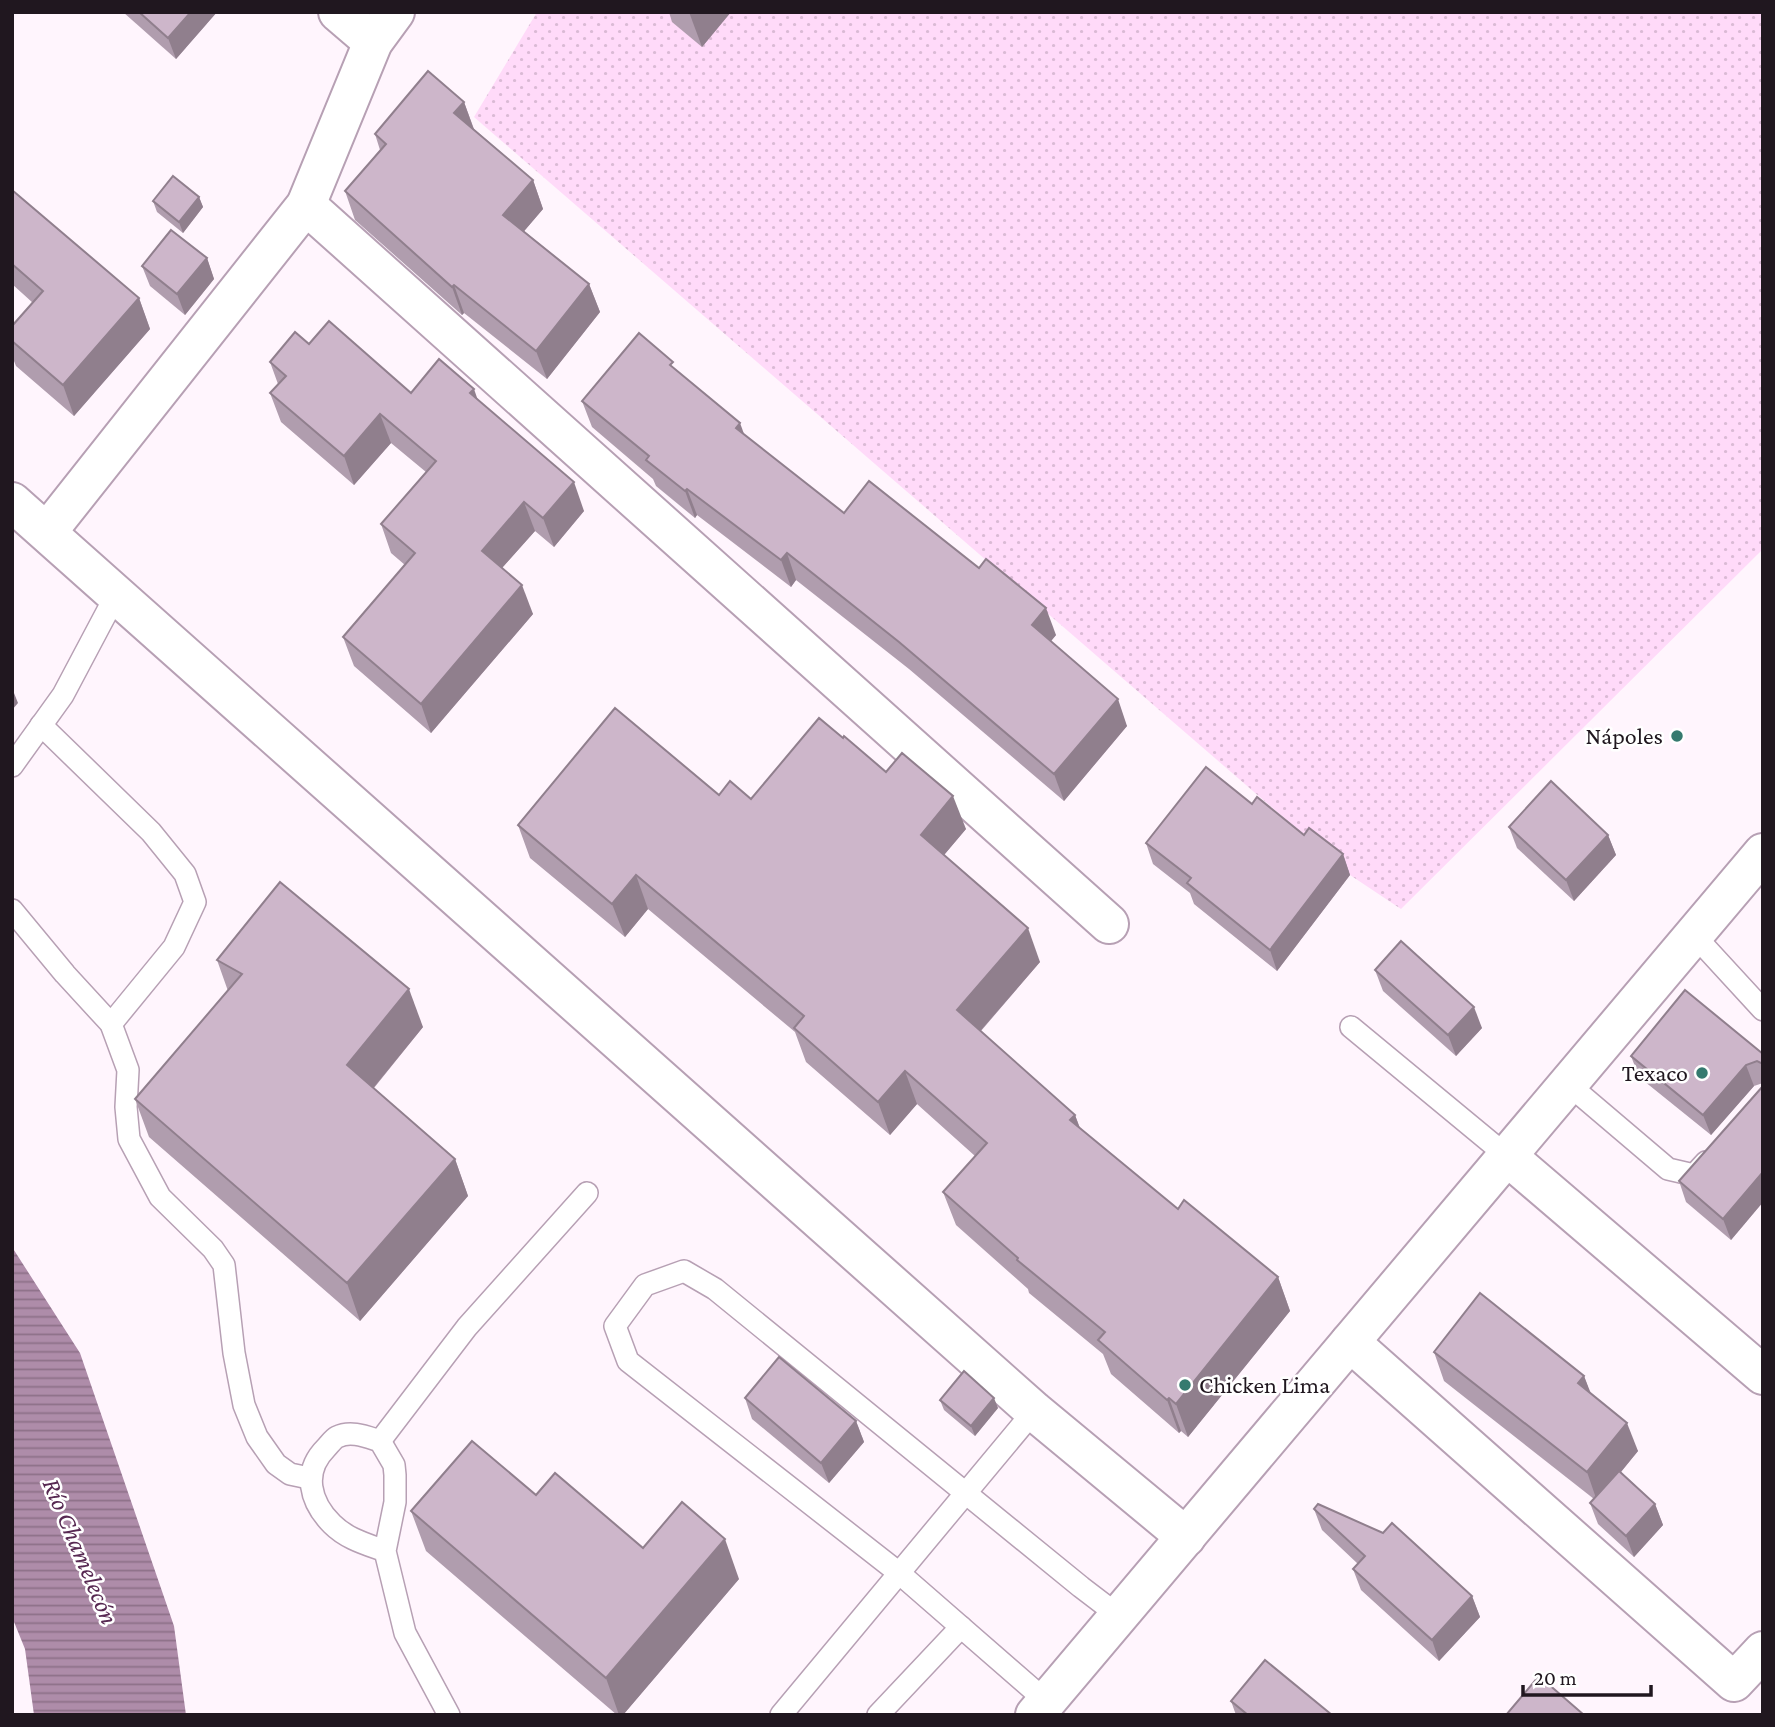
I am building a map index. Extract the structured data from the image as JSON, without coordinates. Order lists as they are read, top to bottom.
{
  "water": ["Río Chamelecón"],
  "places": ["Nápoles", "Texaco", "Chicken Lima"],
  "scale_bar": "20 m"
}
